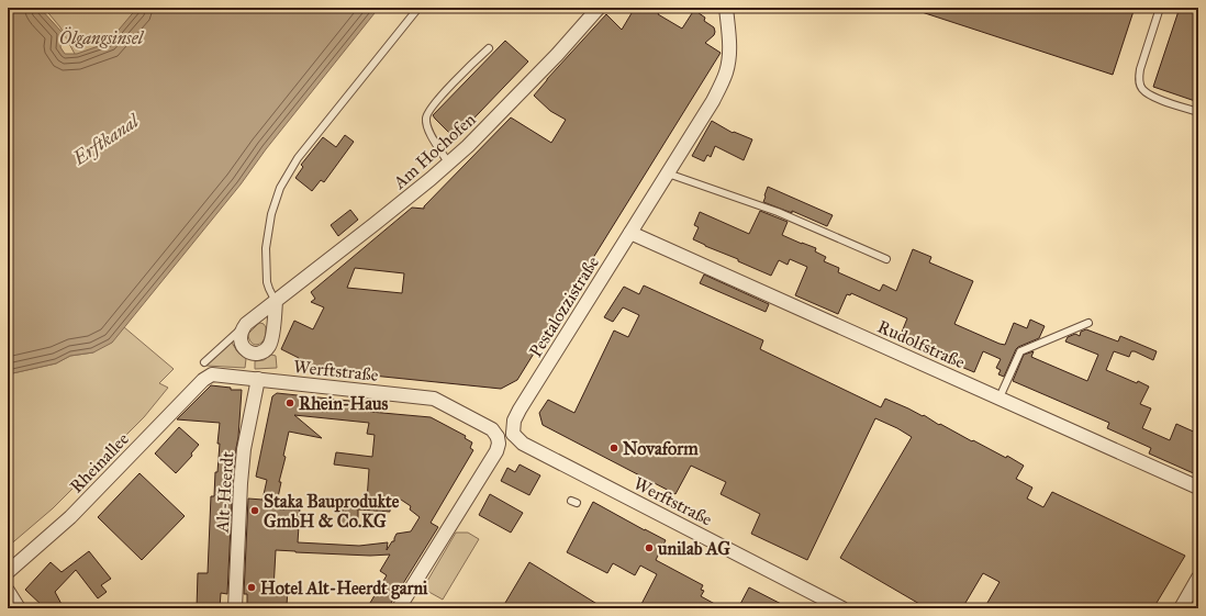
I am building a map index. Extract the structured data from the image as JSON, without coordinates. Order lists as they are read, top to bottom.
{
  "streets": {
    "street": [
      "Am Hochofen",
      "Pestalozzistraße",
      "Rudolfstraße",
      "Werftstraße",
      "Rheinallee",
      "Alt-Heerdt"
    ]
  },
  "crossings": [
    ["Pestalozzistraße", "Rudolfstraße"],
    ["Pestalozzistraße", "Werftstraße"],
    ["Werftstraße", "Rheinallee"],
    ["Werftstraße", "Alt-Heerdt"]
  ],
  "water": ["Erftkanal"],
  "parks": ["Ölgangsinsel"],
  "places": [
    "Rhein-Haus",
    "Novaform",
    "Staka Bauprodukte GmbH & Co.KG",
    "unilab AG",
    "Hotel Alt-Heerdt garni"
  ]
}
